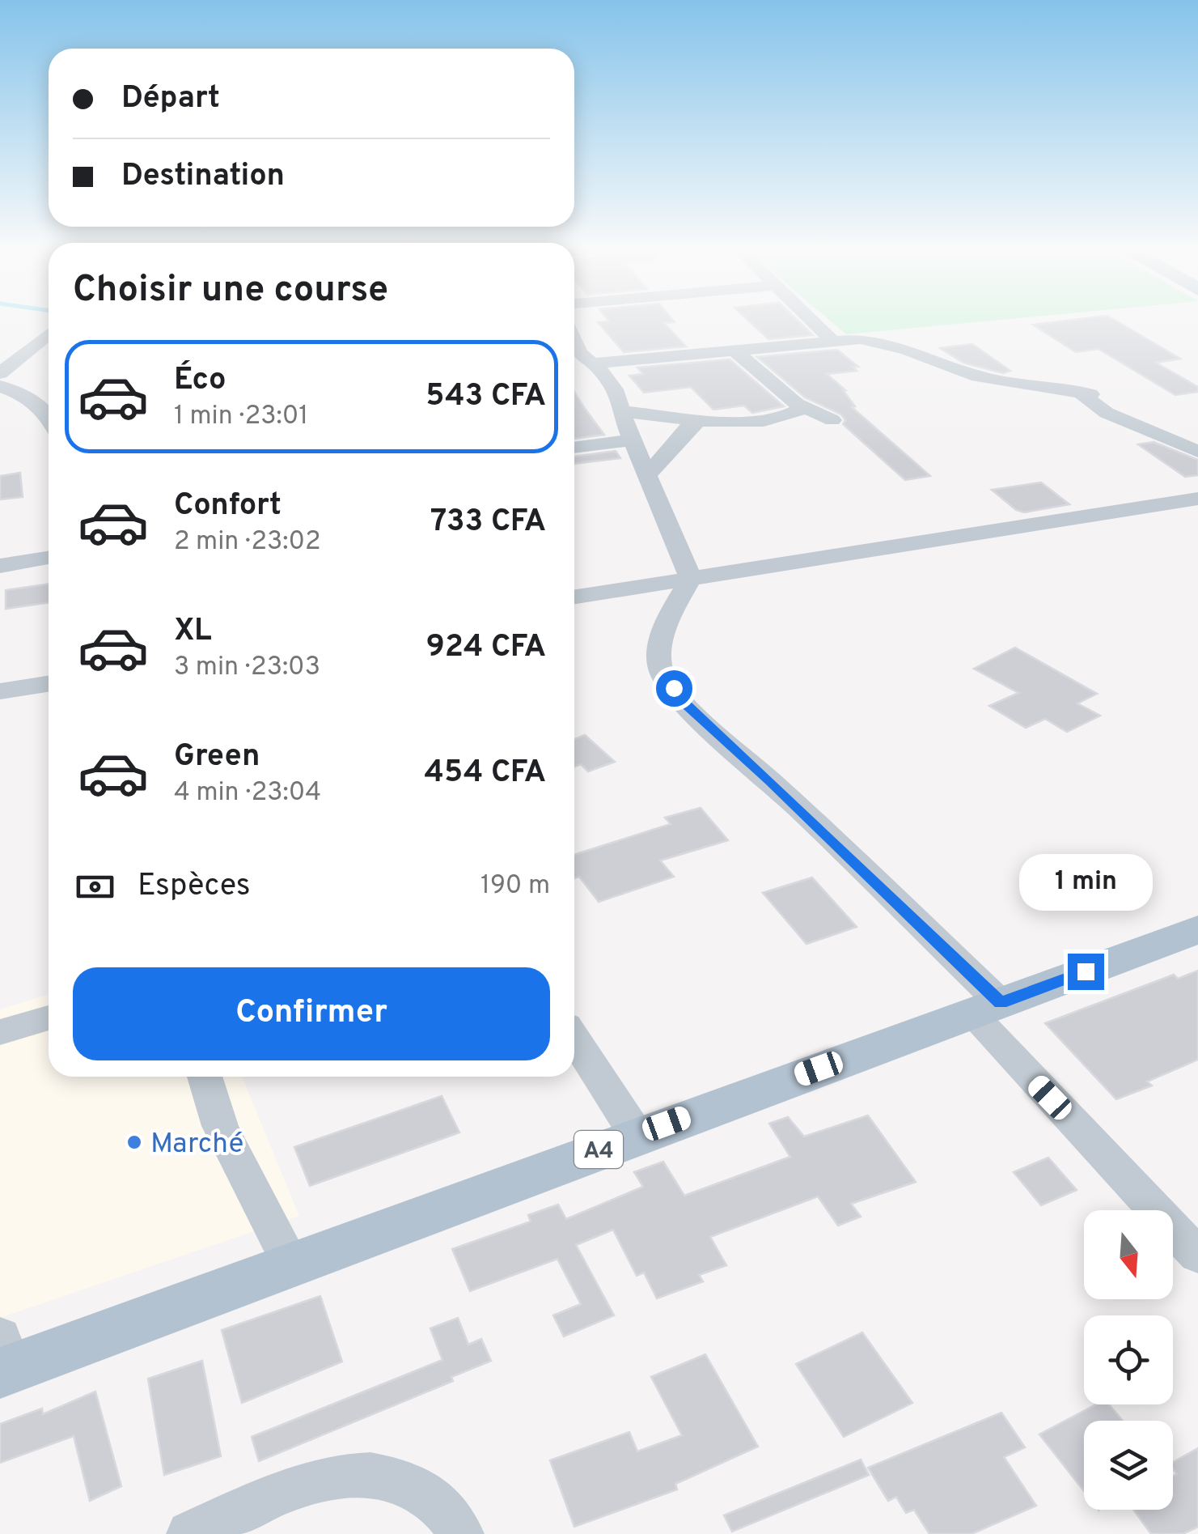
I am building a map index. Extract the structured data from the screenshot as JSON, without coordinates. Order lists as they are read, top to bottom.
{
  "streets": {
    "main road": ["A4"]
  },
  "places": ["Marché"],
  "north": "bottom",
  "page": {
    "banner": ["Départ", "Destination"],
    "heading": "Choisir une course",
    "list": [
      {
        "name": "Éco",
        "note": "1 min · 23:01",
        "value": "543 CFA"
      },
      {
        "name": "Confort",
        "note": "2 min · 23:02",
        "value": "733 CFA"
      },
      {
        "name": "XL",
        "note": "3 min · 23:03",
        "value": "924 CFA"
      },
      {
        "name": "Green",
        "note": "4 min · 23:04",
        "value": "454 CFA"
      }
    ],
    "pay": ["Espèces", "190 m"],
    "bubble": "1 min",
    "buttons": "Confirmer"
  }
}
